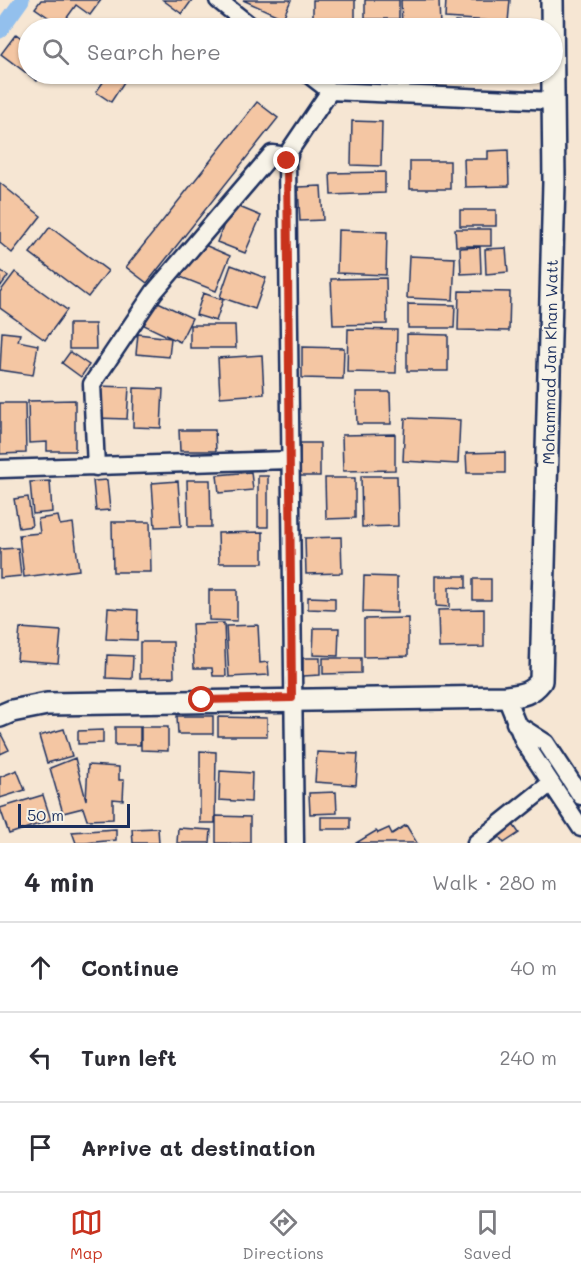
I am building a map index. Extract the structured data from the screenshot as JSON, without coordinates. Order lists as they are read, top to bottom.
{
  "streets": {
    "main road": ["Mohammad Jan Khan Watt"]
  },
  "scale_bar": "50 m",
  "page": {
    "search": "Search here",
    "scale": "50 m",
    "heading": ["4 min", "Walk · 280 m"],
    "list": [
      ["Continue", "40 m"],
      ["Turn left", "240 m"],
      "Arrive at destination"
    ],
    "nav": ["Map", "Directions", "Saved"]
  }
}
